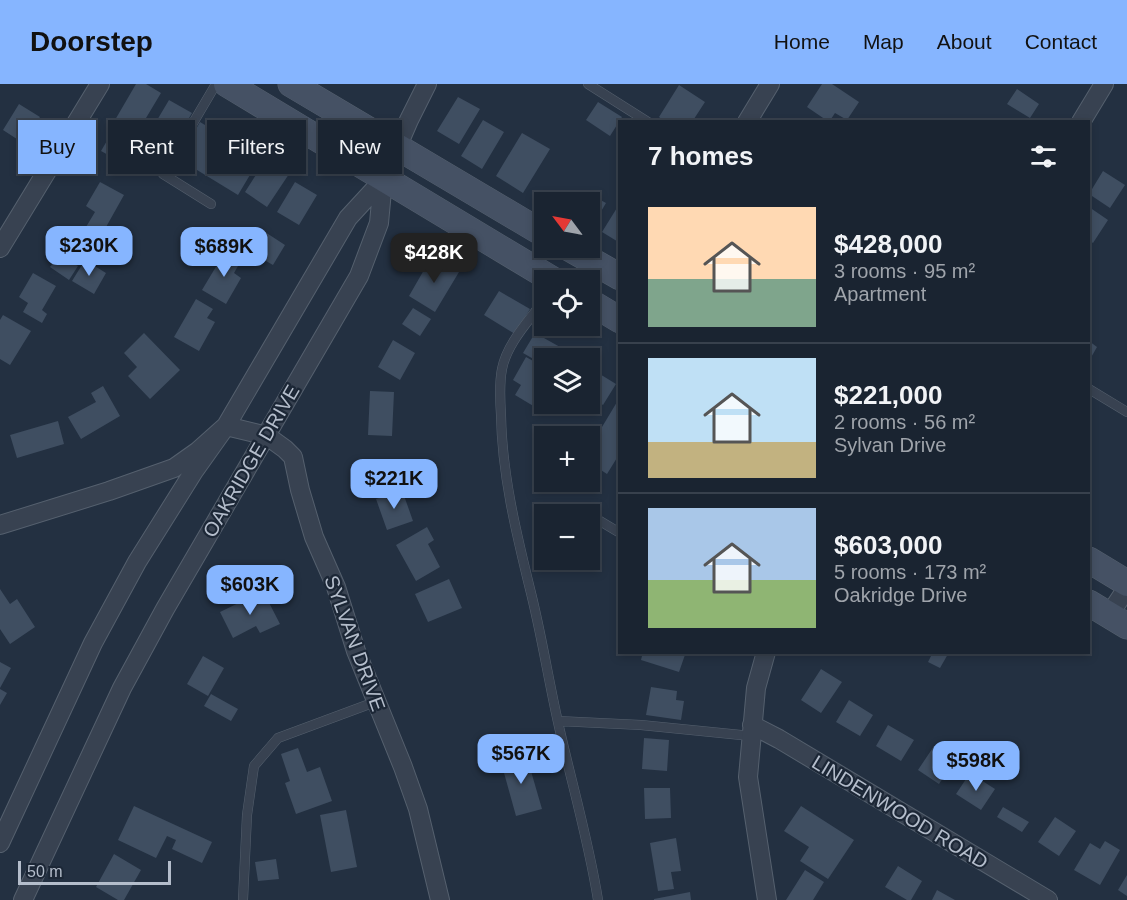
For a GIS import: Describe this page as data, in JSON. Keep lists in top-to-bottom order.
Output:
{
  "streets": {
    "street": ["OAKRIDGE DRIVE", "SYLVAN DRIVE", "LINDENWOOD ROAD"]
  },
  "crossings": [
    ["OAKRIDGE DRIVE", "SYLVAN DRIVE"]
  ],
  "scale_bar": "50 m",
  "north": "top left",
  "page": {
    "header": "Doorstep",
    "nav": [
      "Home",
      "Map",
      "About",
      "Contact"
    ],
    "chip": [
      "Buy",
      "Rent",
      "Filters",
      "New"
    ],
    "heading": "7 homes",
    "map_buttons": ["+", "−"],
    "list": [
      {
        "name": "$428,000",
        "note": "3 rooms · 95 m² · Apartment"
      },
      {
        "name": "$221,000",
        "note": "2 rooms · 56 m² · Sylvan Drive"
      },
      {
        "name": "$603,000",
        "note": "5 rooms · 173 m² · Oakridge Drive"
      }
    ],
    "price": [
      "$230K",
      "$689K",
      "$428K",
      "$221K",
      "$603K",
      "$567K",
      "$598K"
    ],
    "scale": "50 m"
  }
}
